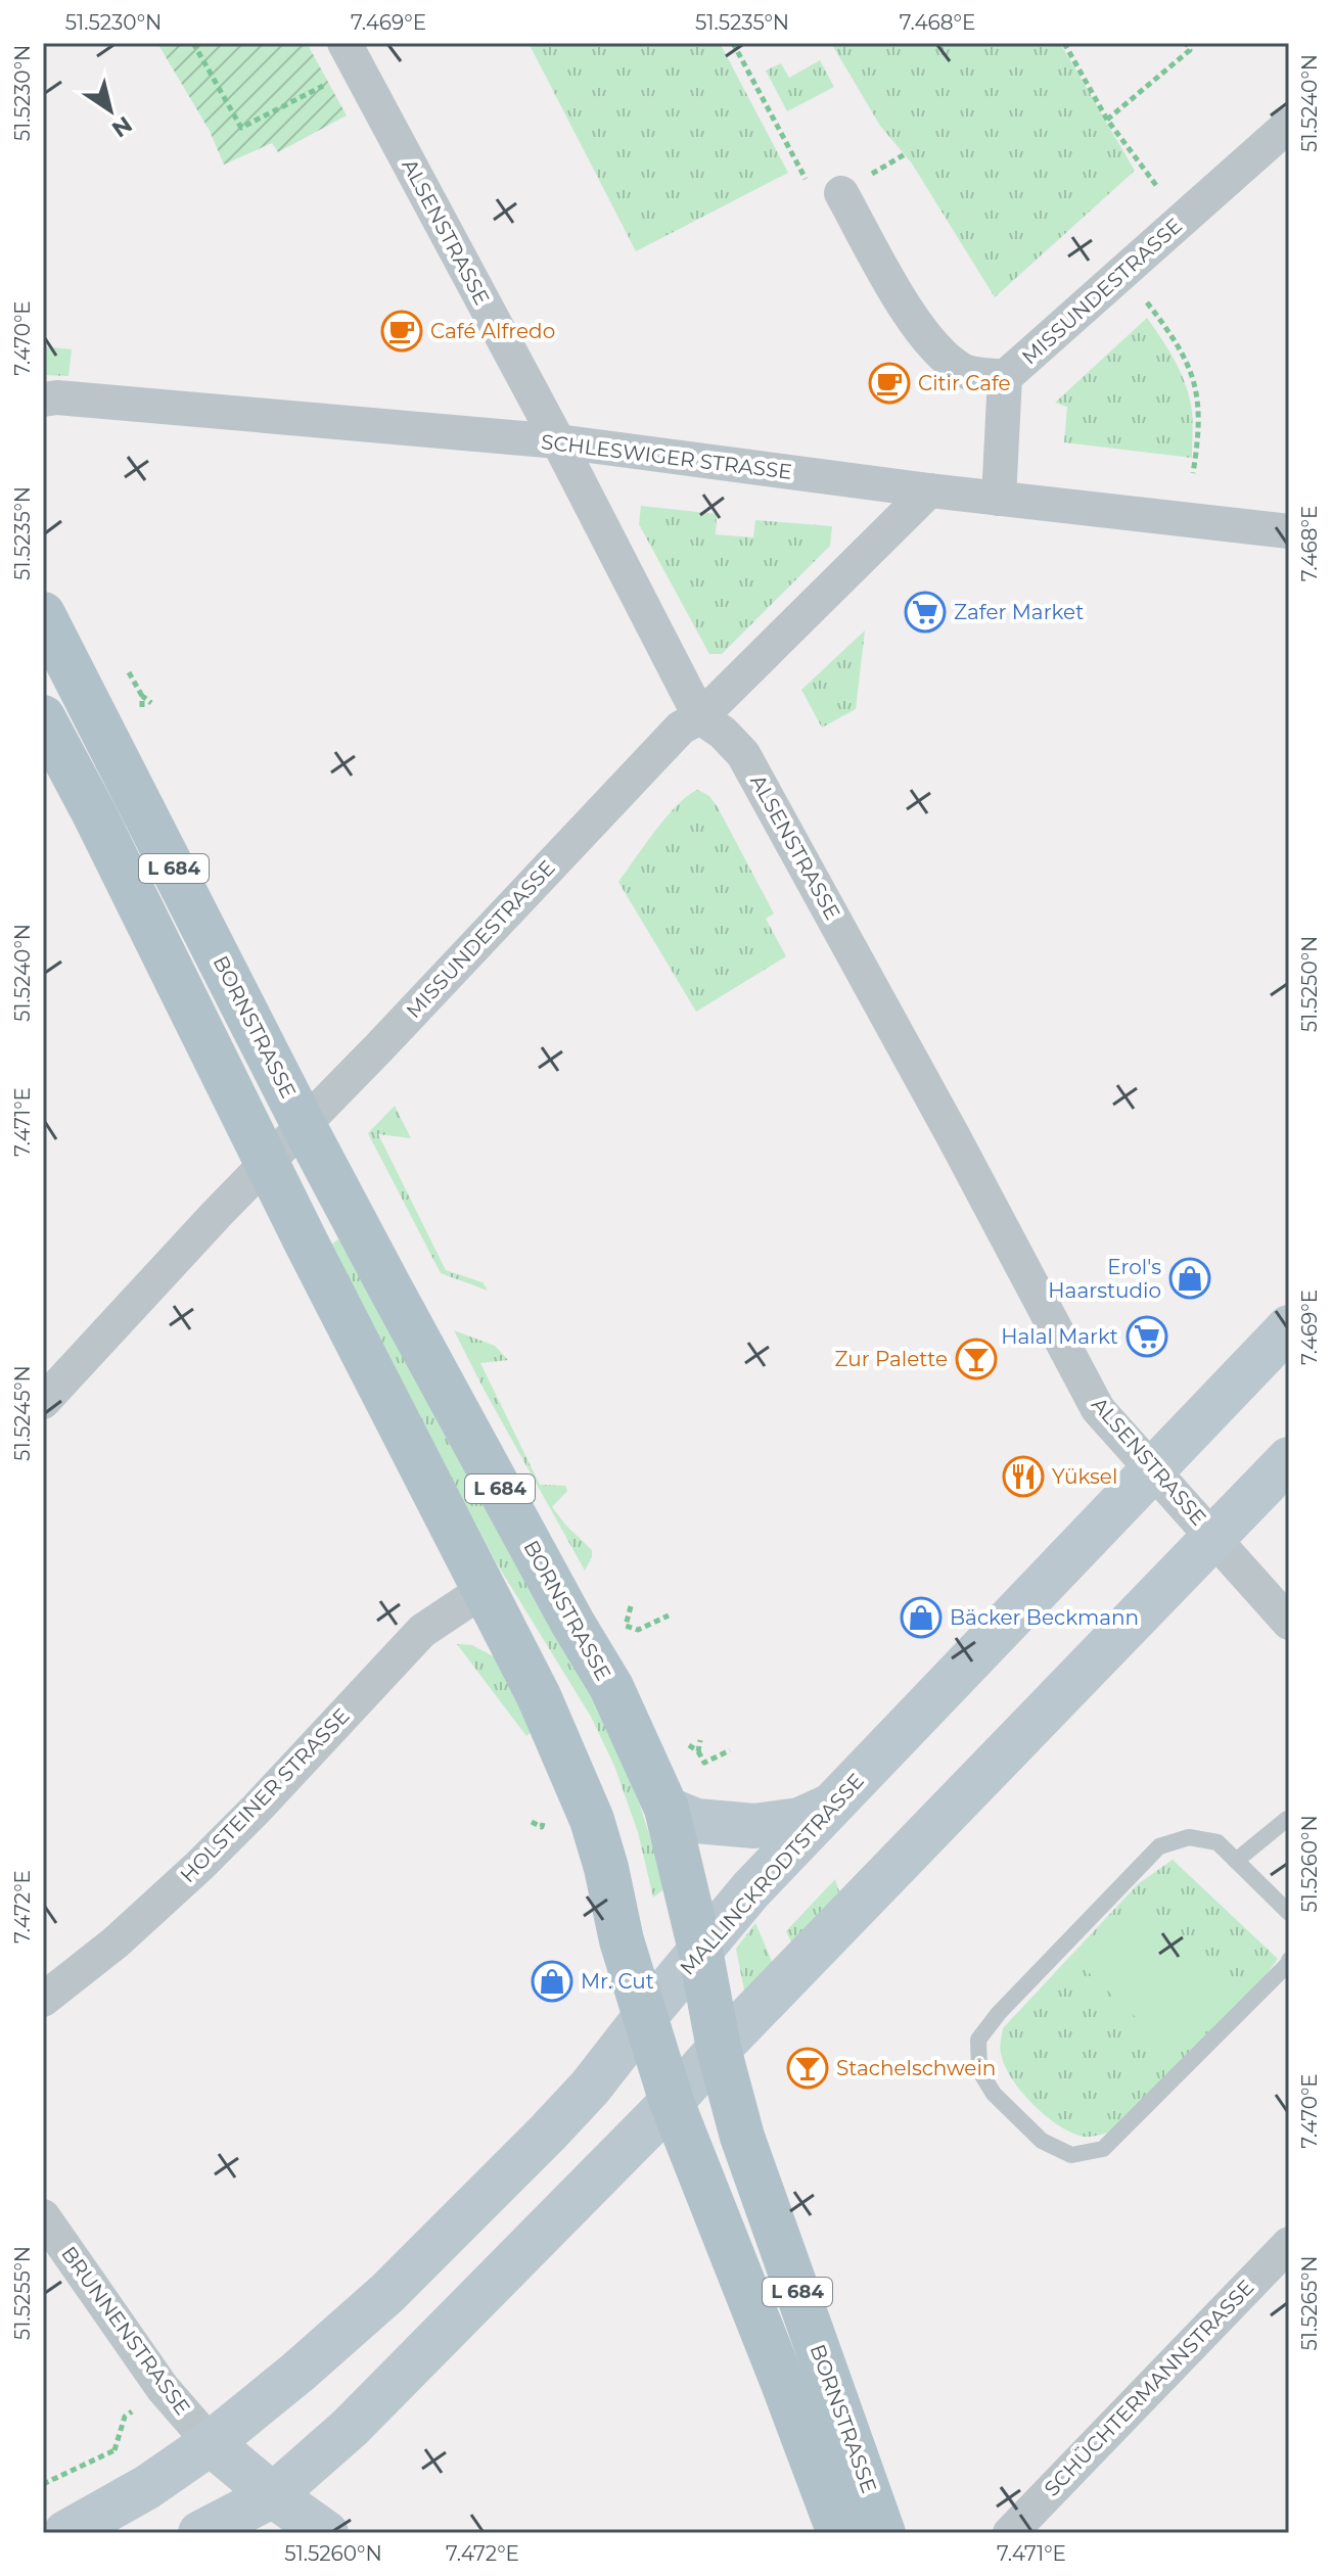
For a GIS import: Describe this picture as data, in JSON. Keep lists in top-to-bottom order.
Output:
{
  "streets": {
    "main road": [
      "L 684",
      "BORNSTRASSE",
      "MALLINCKRODTSTRASSE",
      "BRUNNENSTRASSE"
    ],
    "street": [
      "ALSENSTRASSE",
      "MISSUNDESTRASSE",
      "SCHLESWIGER STRASSE",
      "HOLSTEINER STRASSE",
      "SCHÜCHTERMANNSTRASSE"
    ]
  },
  "crossings": [
    ["ALSENSTRASSE", "MISSUNDESTRASSE"],
    ["ALSENSTRASSE", "SCHLESWIGER STRASSE"],
    ["ALSENSTRASSE", "MALLINCKRODTSTRASSE"],
    ["MISSUNDESTRASSE", "SCHLESWIGER STRASSE"],
    ["MISSUNDESTRASSE", "L 684"],
    ["MISSUNDESTRASSE", "BORNSTRASSE"],
    ["L 684", "HOLSTEINER STRASSE"],
    ["L 684", "MALLINCKRODTSTRASSE"],
    ["BORNSTRASSE", "MALLINCKRODTSTRASSE"],
    ["MALLINCKRODTSTRASSE", "BRUNNENSTRASSE"]
  ],
  "places": {
    "cafe": ["Café Alfredo", "Citir Cafe"],
    "supermarket": ["Zafer Market", "Halal Markt"],
    "shop": ["Erol's Haarstudio", "Bäcker Beckmann", "Mr. Cut"],
    "bar": ["Zur Palette", "Stachelschwein"],
    "restaurant": ["Yüksel"]
  },
  "north": "bottom right",
  "coordinates": [
    "51.5230°N",
    "7.469°E",
    "51.5235°N",
    "7.468°E",
    "51.5240°N",
    "7.470°E",
    "51.5250°N",
    "7.471°E",
    "51.5245°N",
    "51.5260°N",
    "7.472°E",
    "51.5255°N",
    "51.5265°N"
  ]
}
